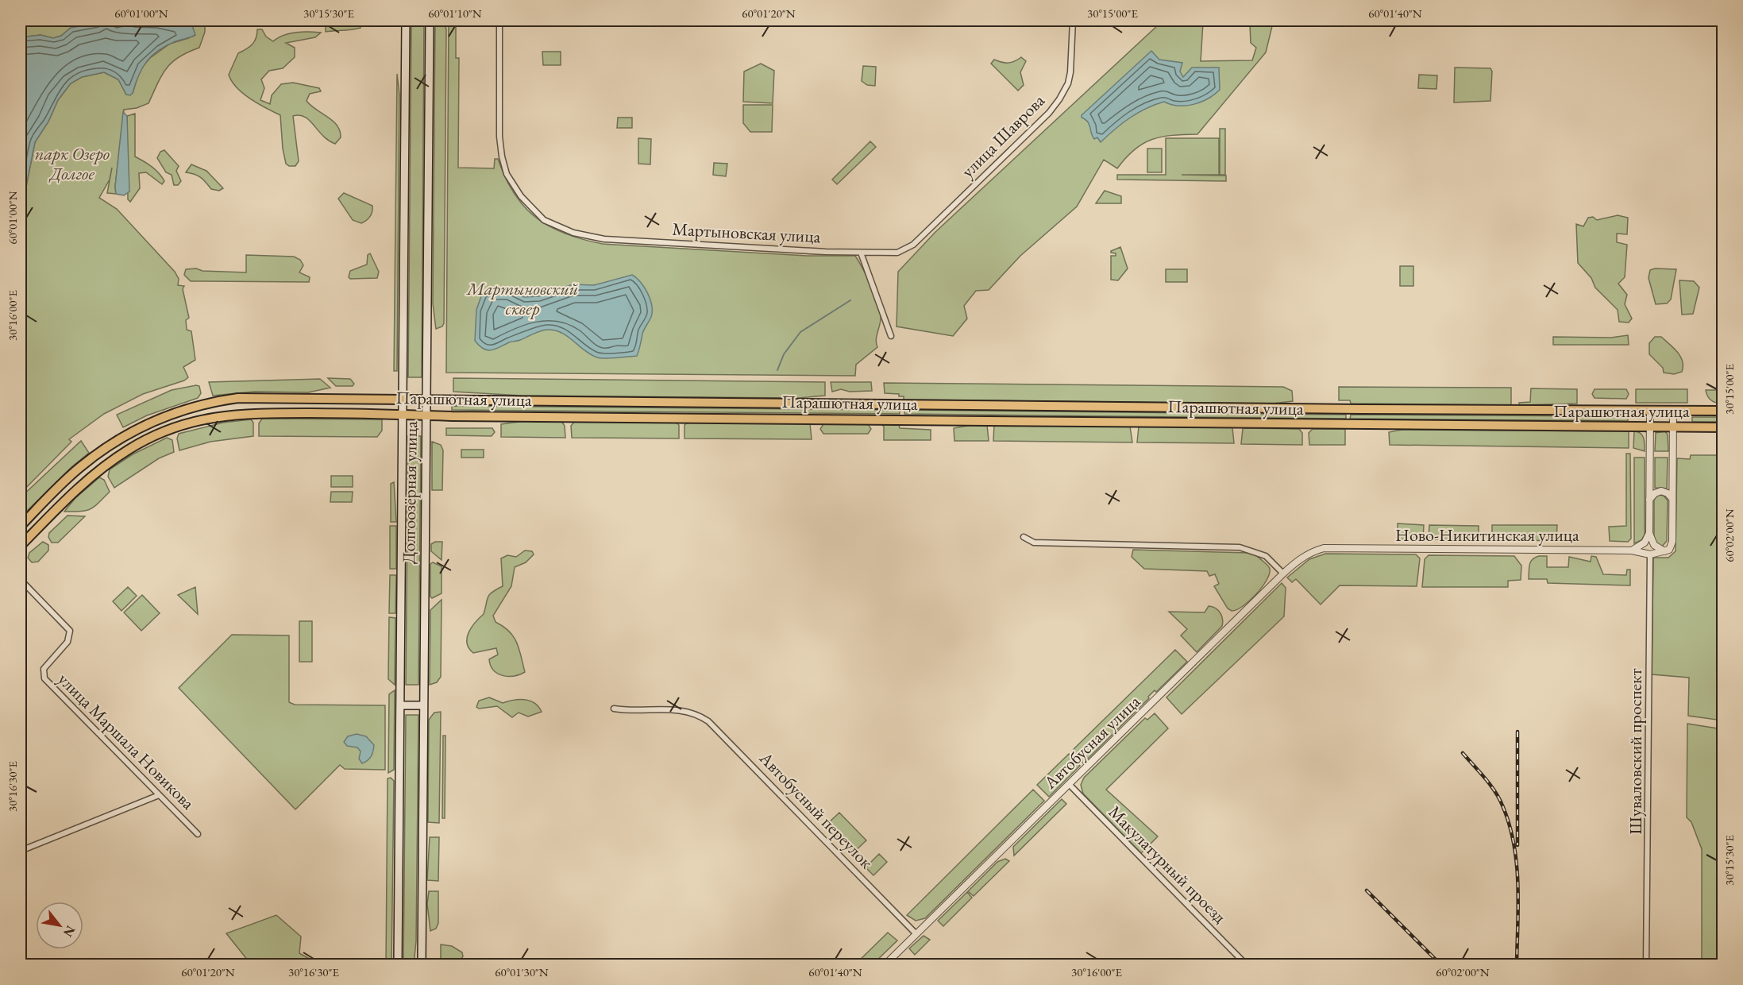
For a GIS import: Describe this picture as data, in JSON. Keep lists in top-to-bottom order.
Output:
{
  "streets": {
    "main road": ["Парашютная улица", "Долгоозёрная улица"],
    "street": [
      "улица Шаврова",
      "Мартыновская улица",
      "Ново-Никитинская улица",
      "улица Маршала Новикова",
      "Автобусная улица",
      "Шуваловский проспект",
      "Автобусный переулок",
      "Макулатурный проезд"
    ]
  },
  "crossings": [
    ["улица Шаврова", "Мартыновская улица"],
    ["Парашютная улица", "Долгоозёрная улица"],
    ["Ново-Никитинская улица", "Автобусная улица"],
    ["Ново-Никитинская улица", "Шуваловский проспект"],
    ["Автобусная улица", "Автобусный переулок"],
    ["Автобусная улица", "Макулатурный проезд"]
  ],
  "parks": ["парк Озеро Долгое", "Мартыновский сквер"],
  "north": "bottom right",
  "coordinates": [
    "60°01'00\"N",
    "30°15'30\"E",
    "60°01'10\"N",
    "60°01'20\"N",
    "30°15'00\"E",
    "60°01'40\"N",
    "30°16'00\"E",
    "60°02'00\"N",
    "30°16'30\"E",
    "60°01'30\"N"
  ]
}
